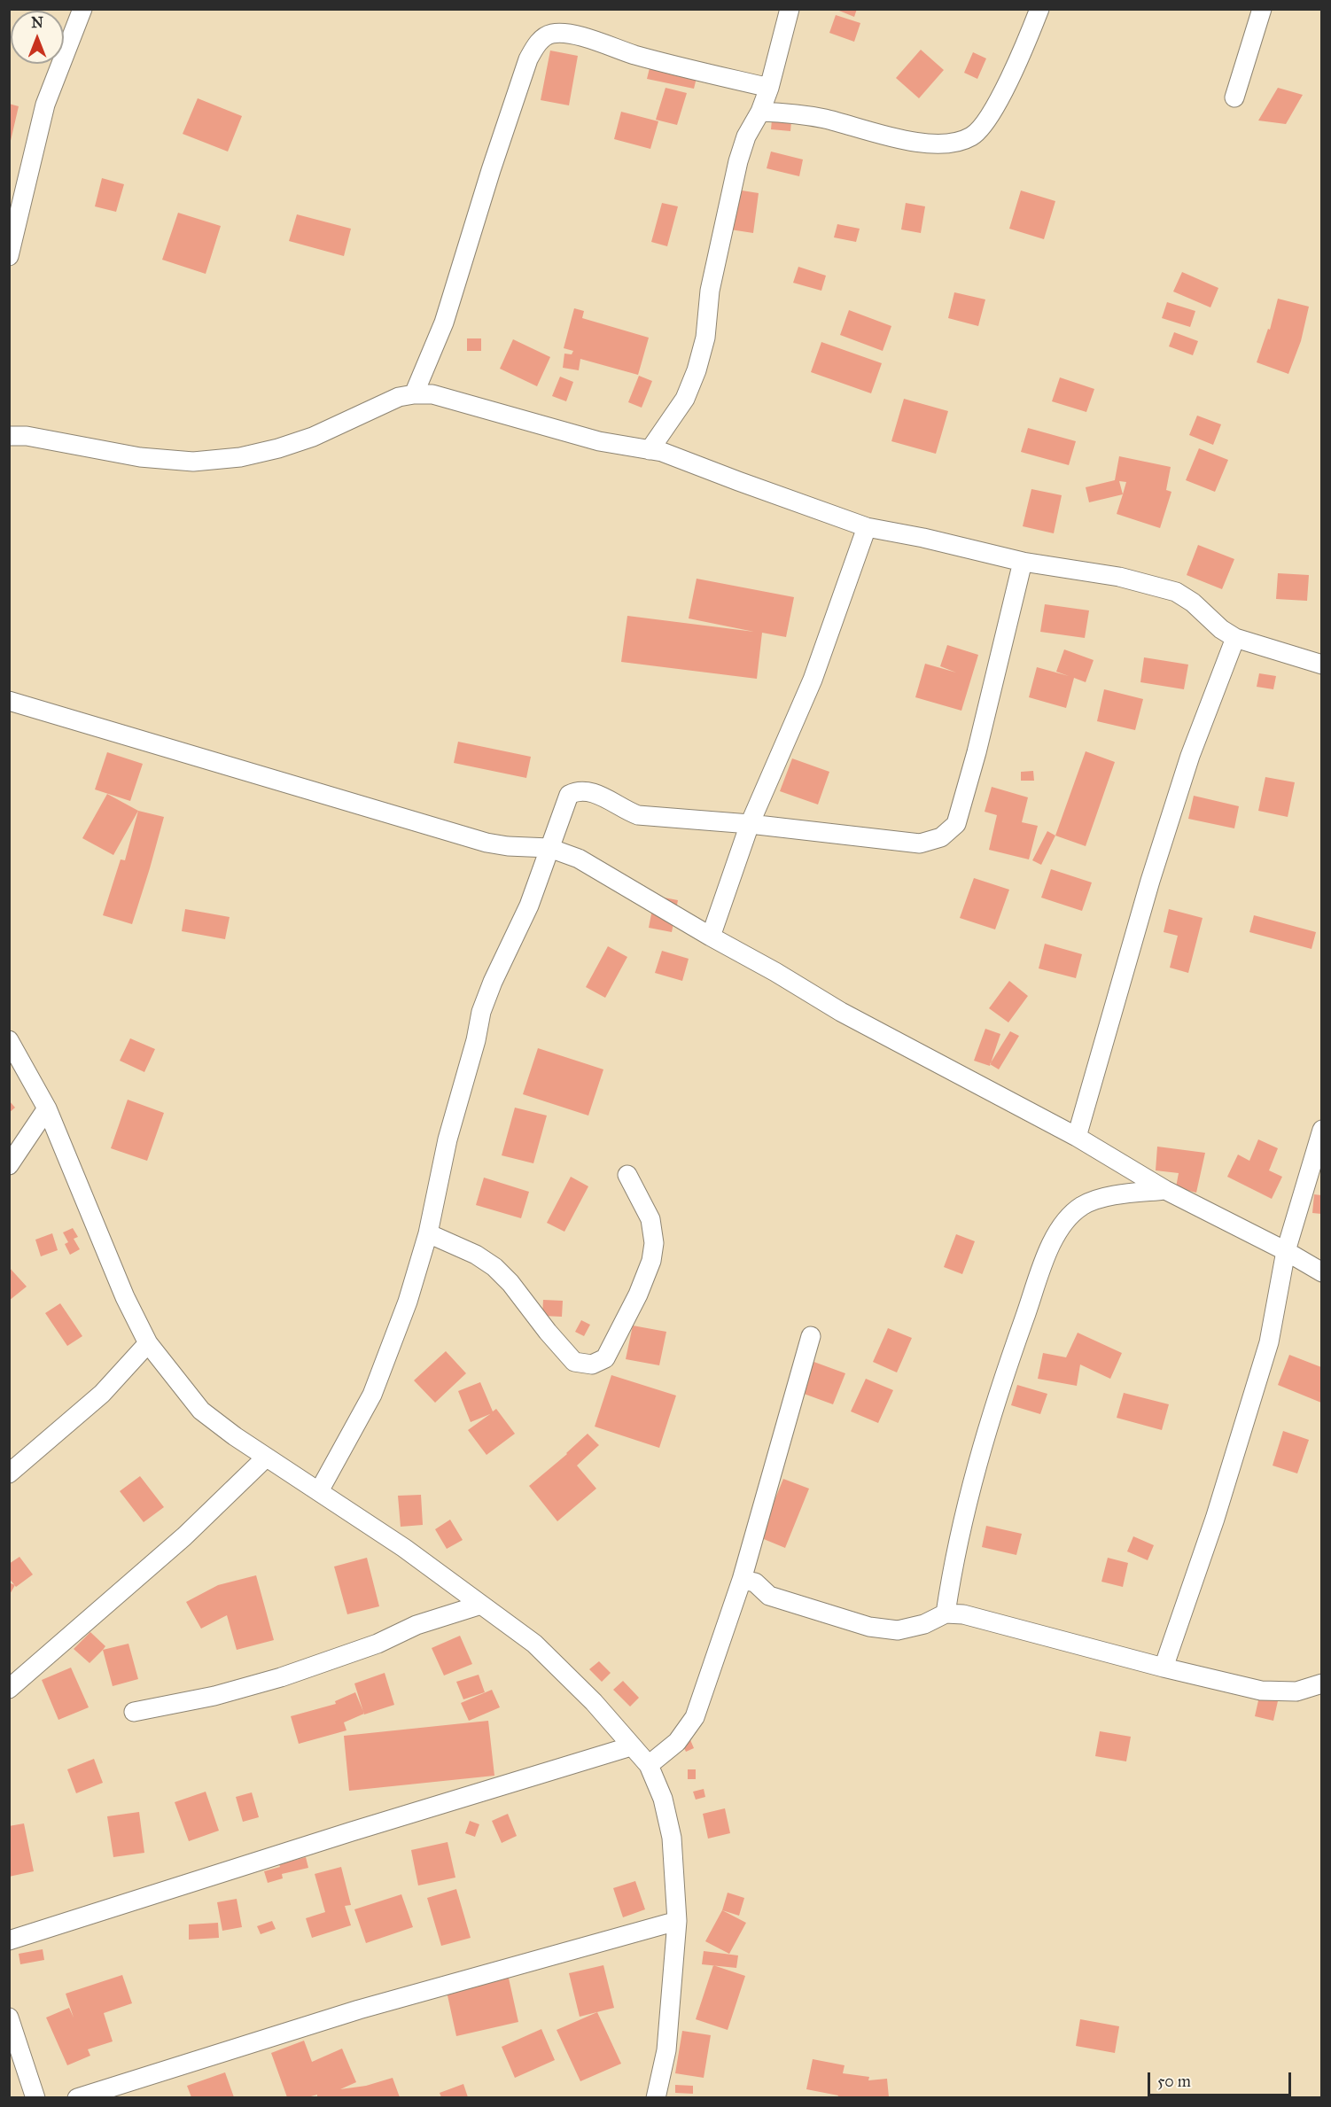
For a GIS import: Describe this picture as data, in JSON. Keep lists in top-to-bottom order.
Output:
{
  "scale_bar": "50 m",
  "north": "top"
}
